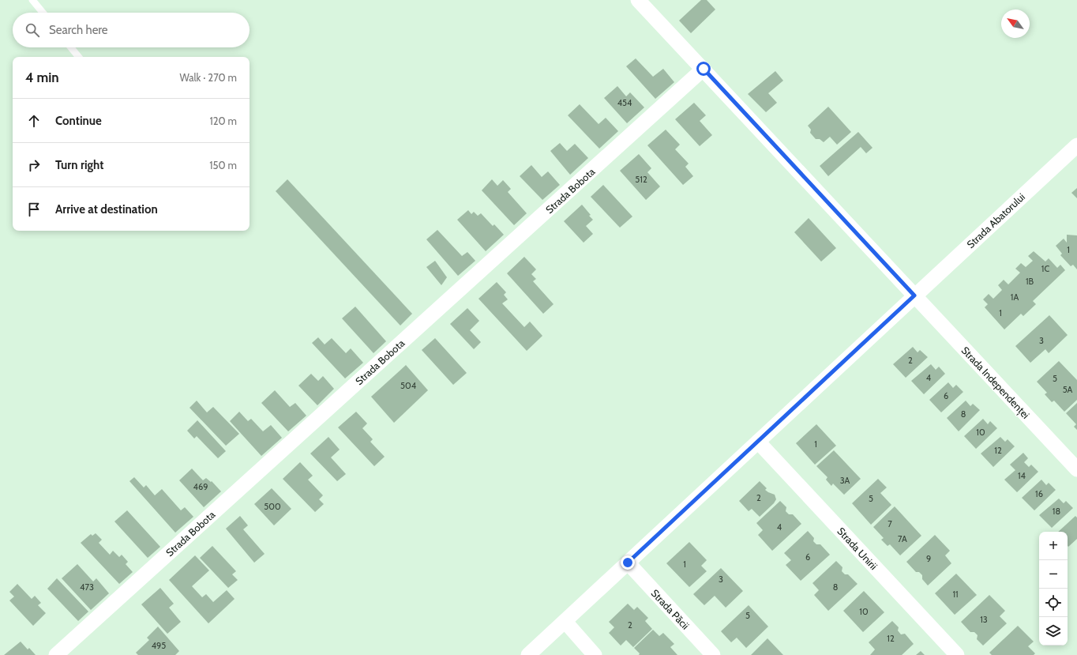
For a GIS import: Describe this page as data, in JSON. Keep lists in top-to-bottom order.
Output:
{
  "streets": {
    "street": [
      "Strada Bobota",
      "Strada Abatorului",
      "Strada Independenței",
      "Strada Unirii",
      "Strada Păcii"
    ]
  },
  "crossings": [
    ["Strada Bobota", "Strada Independenței"],
    ["Strada Abatorului", "Strada Independenței"],
    ["Strada Abatorului", "Strada Unirii"],
    ["Strada Abatorului", "Strada Păcii"]
  ],
  "house_numbers": [
    "454",
    "512",
    "1",
    "1C",
    "1B",
    "1A",
    "1",
    "3",
    "2",
    "4",
    "5",
    "504",
    "5A",
    "6",
    "8",
    "10",
    "1",
    "12",
    "14",
    "3A",
    "469",
    "16",
    "2",
    "5",
    "500",
    "18",
    "7",
    "4",
    "7A",
    "6",
    "9",
    "1",
    "3",
    "473",
    "8",
    "11",
    "10",
    "5",
    "13",
    "2",
    "12",
    "495"
  ],
  "north": "top left",
  "page": {
    "search": "Search here",
    "heading": ["4 min", "Walk · 270 m"],
    "list": [
      ["Continue", "120 m"],
      ["Turn right", "150 m"],
      "Arrive at destination"
    ],
    "map_buttons": ["+", "−"]
  }
}
